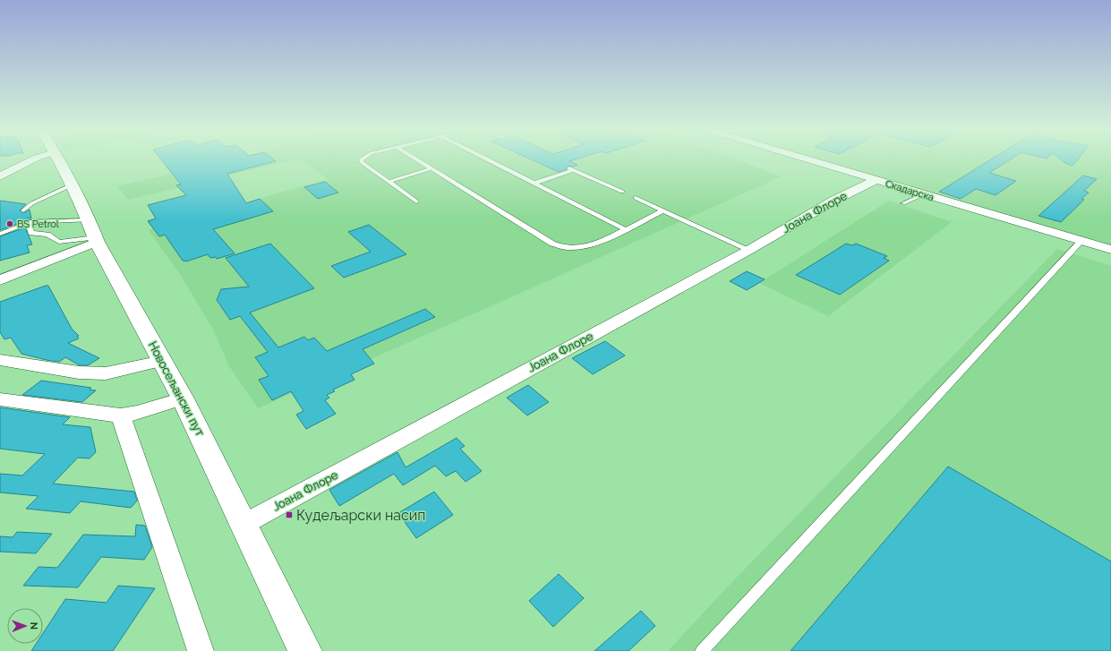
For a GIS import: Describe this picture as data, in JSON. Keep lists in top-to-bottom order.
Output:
{
  "streets": {
    "main road": ["Новосељански пут"],
    "street": ["Скадарска", "Јоана Флоре"]
  },
  "crossings": [
    ["Скадарска", "Јоана Флоре"],
    ["Јоана Флоре", "Новосељански пут"]
  ],
  "places": {
    "other": ["BS Petrol"],
    "transit": ["Кудељарски насип"]
  },
  "north": "right"
}
